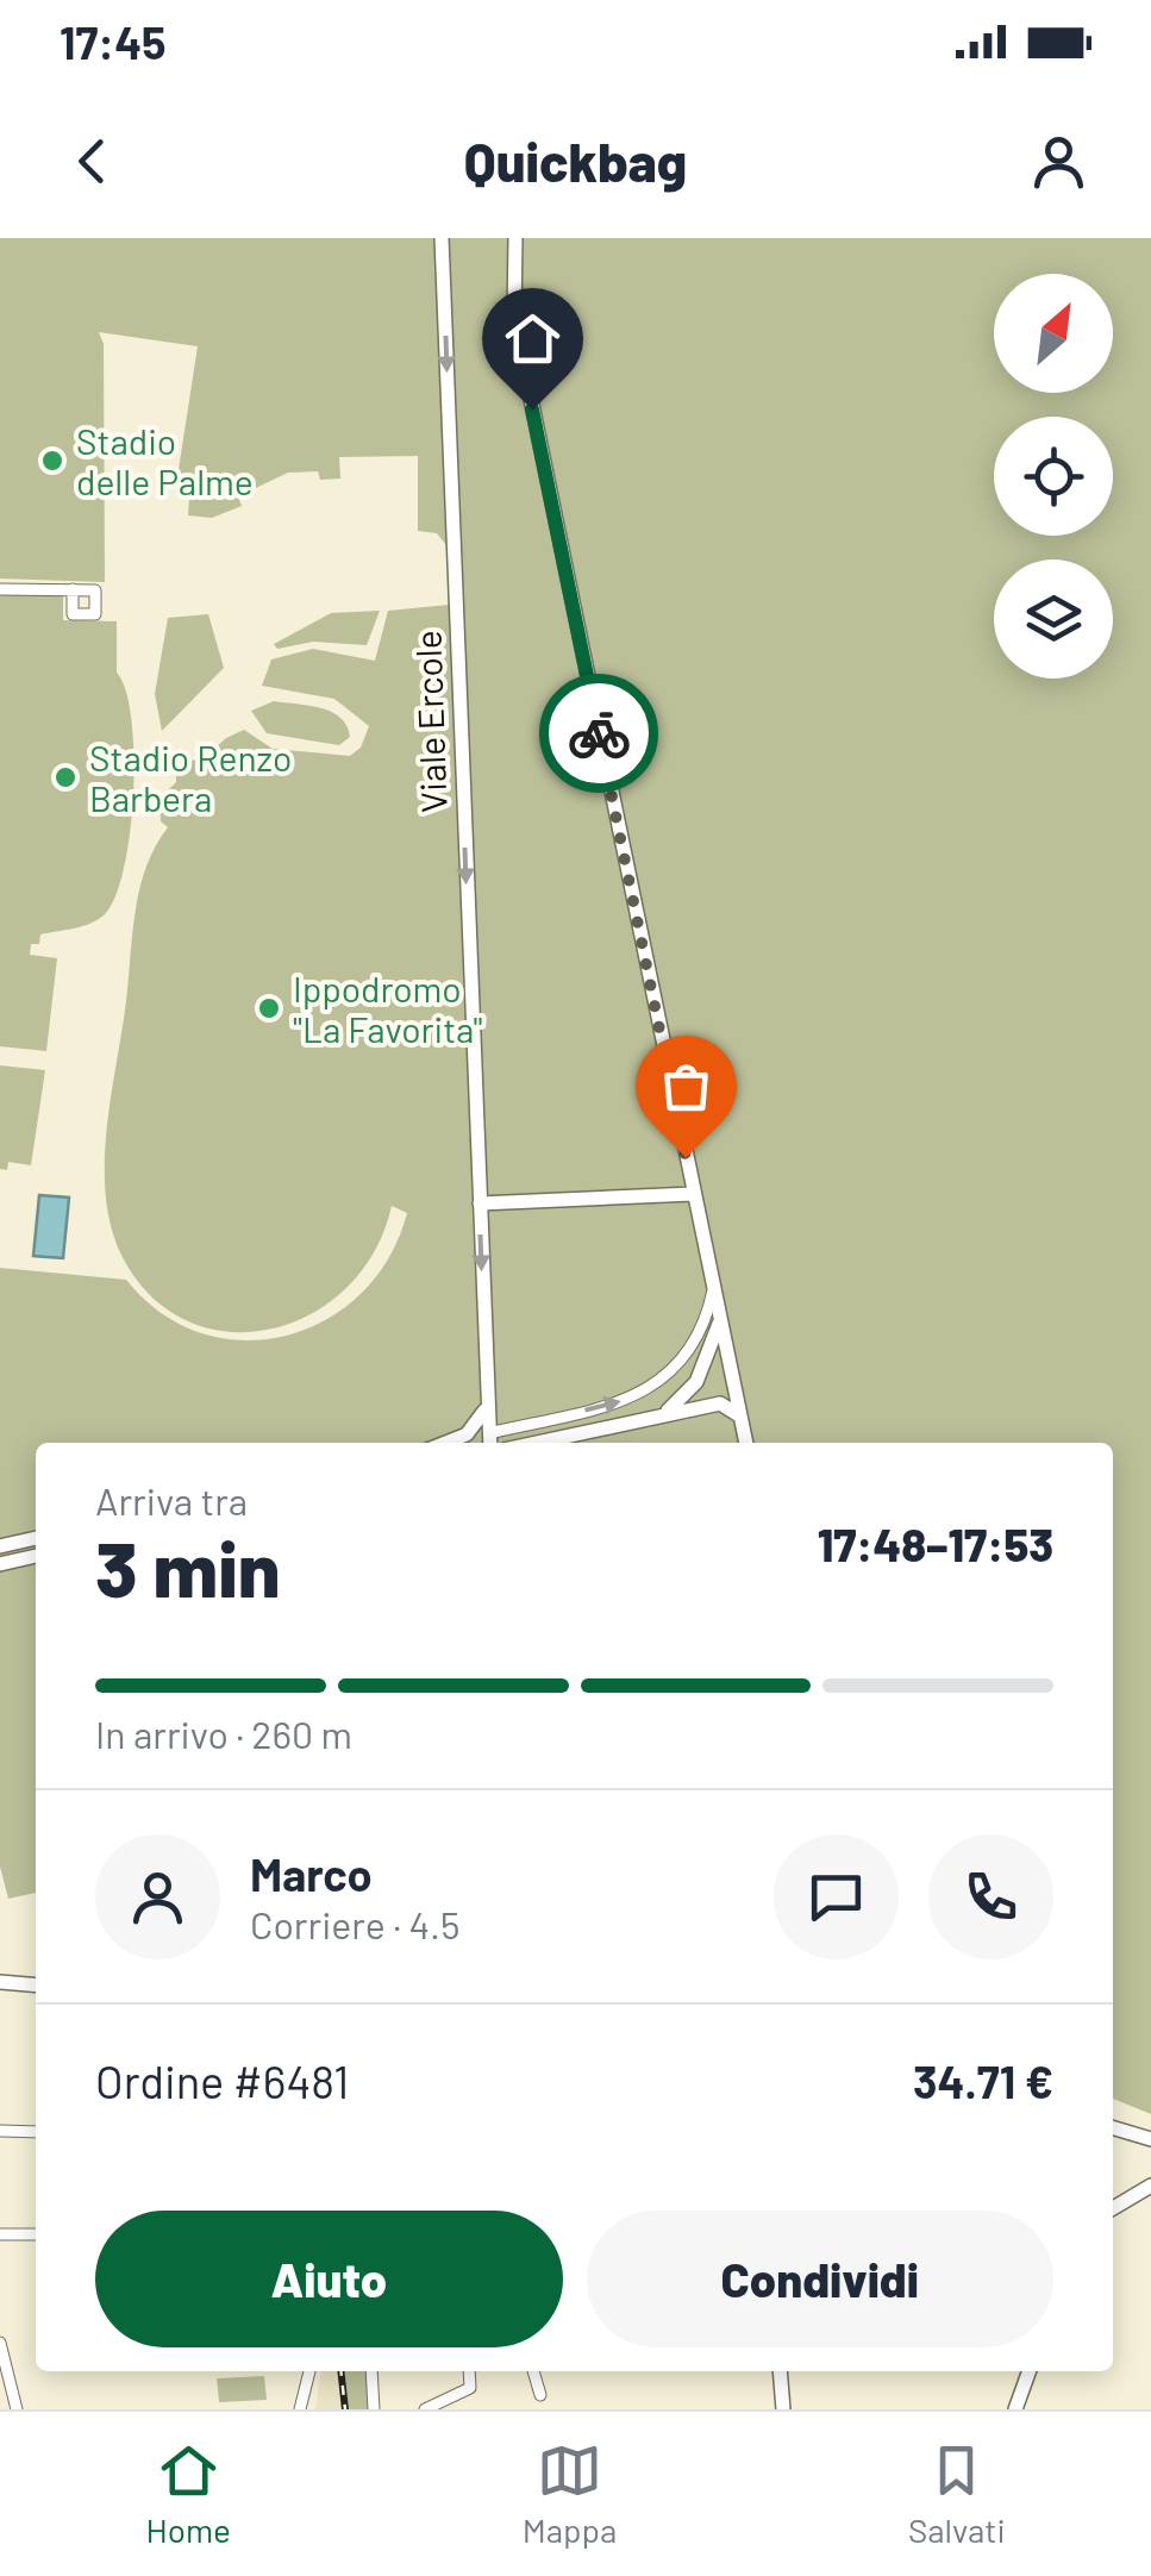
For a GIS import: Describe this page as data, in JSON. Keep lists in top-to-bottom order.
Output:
{
  "streets": {
    "street": ["Viale Ercole"]
  },
  "places": ["Stadio delle Palme", "Stadio Renzo Barbera", "Ippodromo \"La Favorita\""],
  "north": "top right",
  "page": {
    "status": "17:45",
    "header": "Quickbag",
    "heading": ["3 min", "Arriva tra", "17:48–17:53"],
    "panel": [
      "Marco",
      "Corriere · 4.5",
      "Ordine #6481",
      "34.71 €"
    ],
    "bar": "In arrivo · 260 m",
    "buttons": ["Aiuto", "Condividi"],
    "tabs": ["Home", "Mappa", "Salvati"]
  }
}
